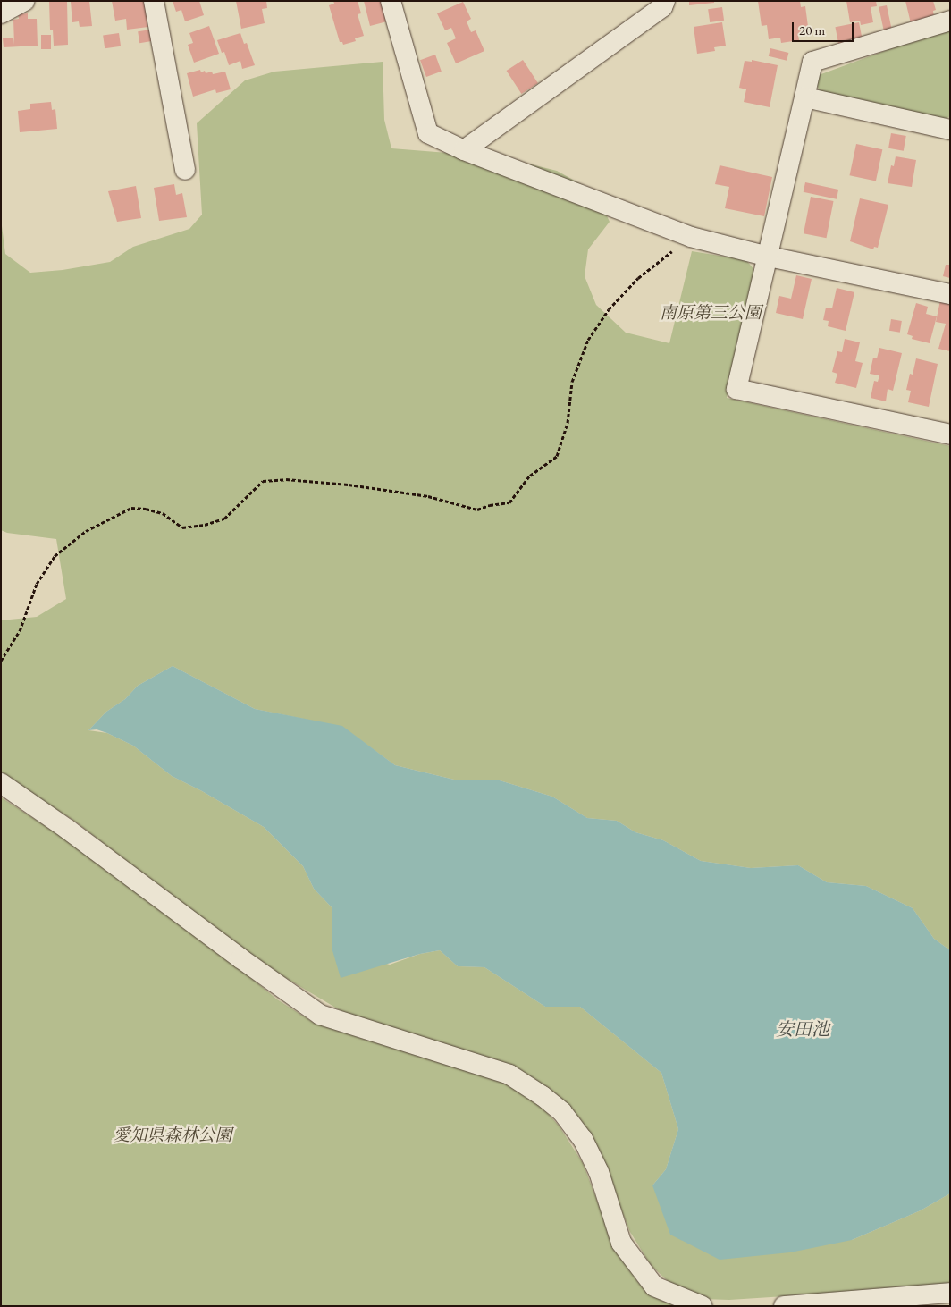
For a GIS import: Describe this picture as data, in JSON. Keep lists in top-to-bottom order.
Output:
{
  "water": ["安田池"],
  "parks": ["南原第三公園", "愛知県森林公園"],
  "scale_bar": "20 m"
}
